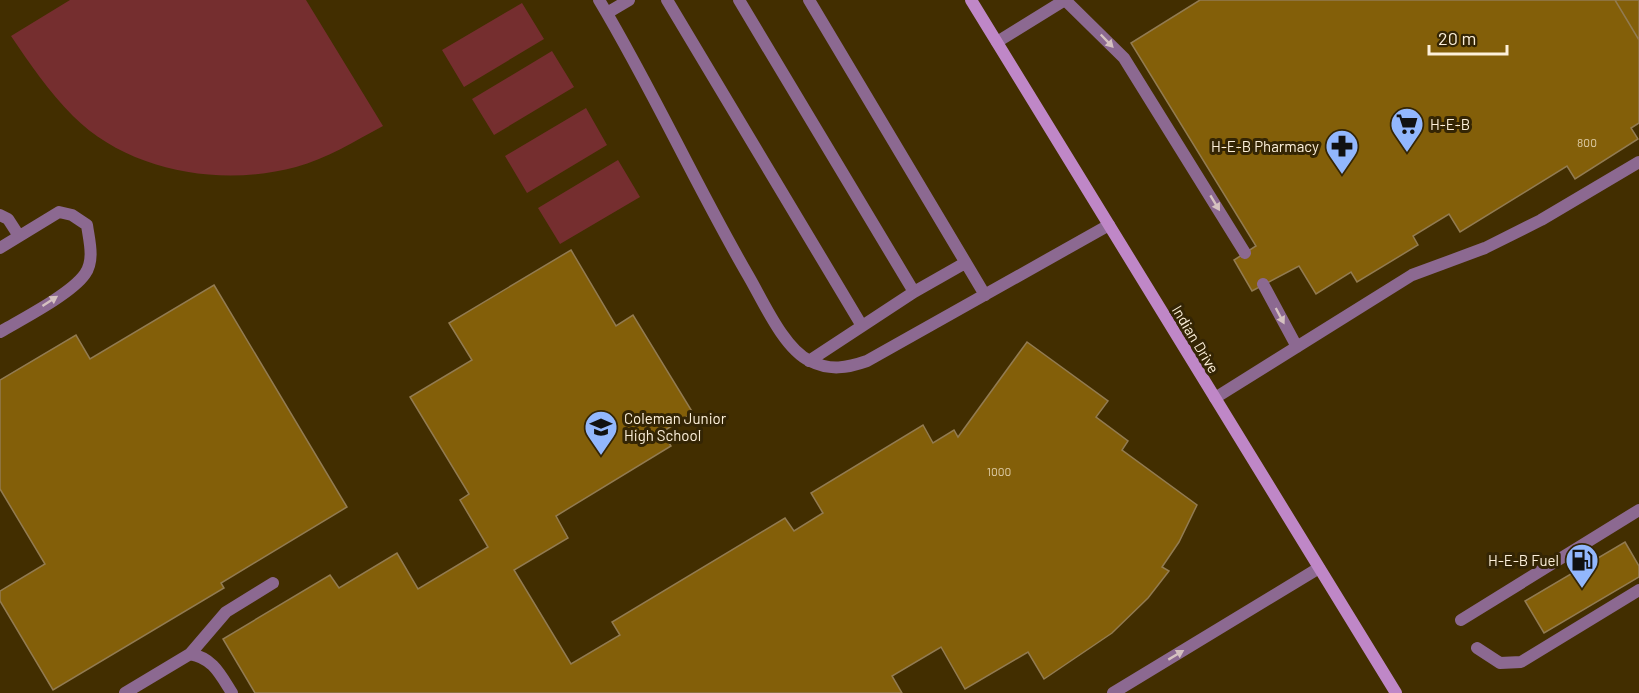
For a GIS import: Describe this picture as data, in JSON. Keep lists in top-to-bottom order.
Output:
{
  "streets": {
    "street": ["Indian Drive"]
  },
  "places": {
    "supermarket": ["H-E-B"],
    "pharmacy": ["H-E-B Pharmacy"],
    "school or university": ["Coleman Junior High School"],
    "fuel station": ["H-E-B Fuel"]
  },
  "house_numbers": ["800", "1000"],
  "scale_bar": "20 m"
}
